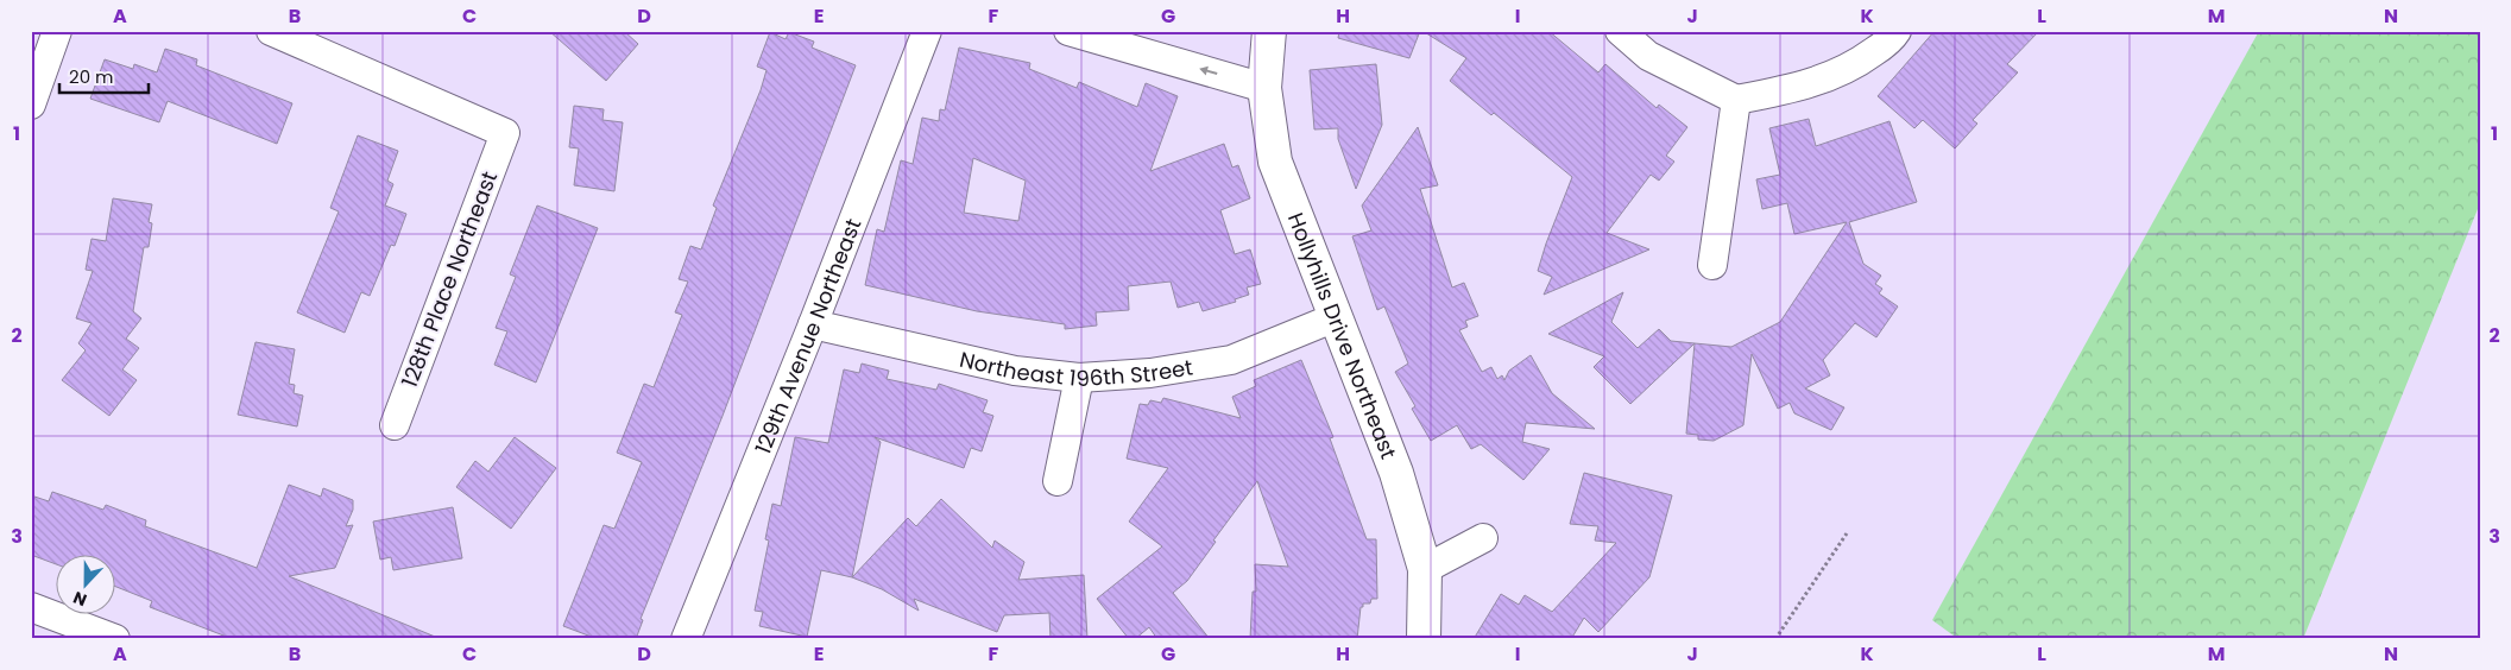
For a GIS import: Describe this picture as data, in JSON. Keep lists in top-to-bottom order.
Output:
{
  "streets": {
    "street": [
      "128th Place Northeast",
      "129th Avenue Northeast",
      "Hollyhills Drive Northeast",
      "Northeast 196th Street"
    ]
  },
  "crossings": [
    ["129th Avenue Northeast", "Northeast 196th Street"],
    ["Hollyhills Drive Northeast", "Northeast 196th Street"]
  ],
  "scale_bar": "20 m",
  "north": "bottom",
  "grid": {
    "columns": [
      "A",
      "B",
      "C",
      "D",
      "E",
      "F",
      "G",
      "H",
      "I",
      "J",
      "K",
      "L",
      "M",
      "N"
    ],
    "rows": ["1", "2", "3"]
  }
}
